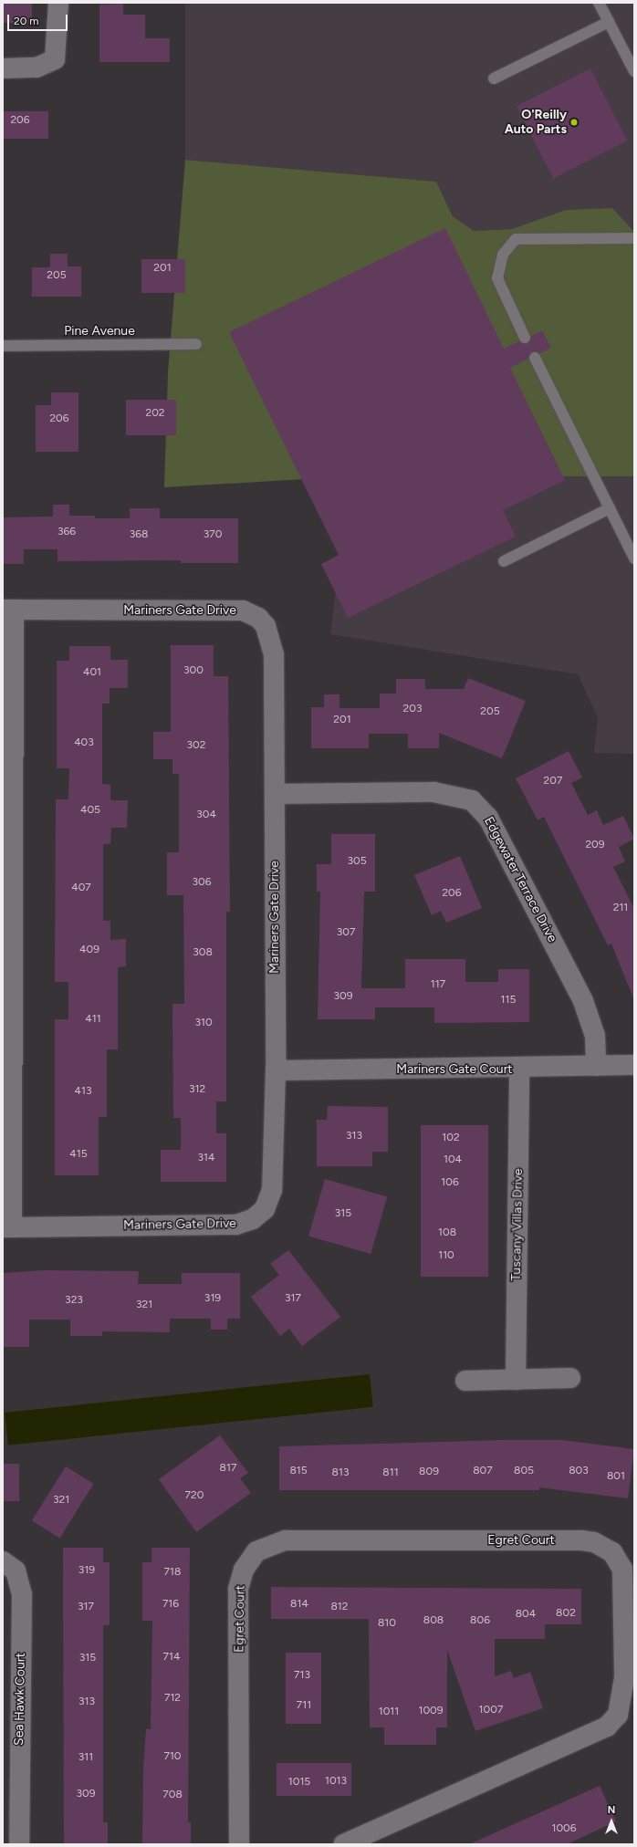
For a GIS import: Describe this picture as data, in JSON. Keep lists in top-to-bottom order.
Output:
{
  "streets": {
    "street": [
      "Mariners Gate Drive",
      "Edgewater Terrace Drive",
      "Mariners Gate Court",
      "Tuscany Villas Drive",
      "Egret Court",
      "Sea Hawk Court"
    ],
    "lane": ["Pine Avenue"]
  },
  "crossings": [
    ["Mariners Gate Drive", "Edgewater Terrace Drive"],
    ["Mariners Gate Drive", "Mariners Gate Court"],
    ["Edgewater Terrace Drive", "Mariners Gate Court"],
    ["Mariners Gate Court", "Tuscany Villas Drive"]
  ],
  "places": ["O'Reilly Auto Parts"],
  "house_numbers": [
    "206",
    "201",
    "205",
    "202",
    "206",
    "366",
    "368",
    "370",
    "300",
    "401",
    "203",
    "205",
    "201",
    "403",
    "302",
    "207",
    "405",
    "304",
    "209",
    "305",
    "306",
    "407",
    "206",
    "211",
    "307",
    "409",
    "308",
    "117",
    "309",
    "115",
    "411",
    "310",
    "312",
    "413",
    "313",
    "102",
    "415",
    "314",
    "104",
    "106",
    "315",
    "108",
    "110",
    "319",
    "317",
    "323",
    "321",
    "817",
    "815",
    "807",
    "805",
    "803",
    "809",
    "813",
    "811",
    "801",
    "720",
    "321",
    "319",
    "718",
    "716",
    "814",
    "317",
    "812",
    "802",
    "804",
    "808",
    "806",
    "810",
    "714",
    "315",
    "713",
    "712",
    "313",
    "711",
    "1007",
    "1009",
    "1011",
    "710",
    "311",
    "1013",
    "1015",
    "309",
    "708",
    "1006"
  ],
  "scale_bar": "20 m",
  "north": "top"
}
